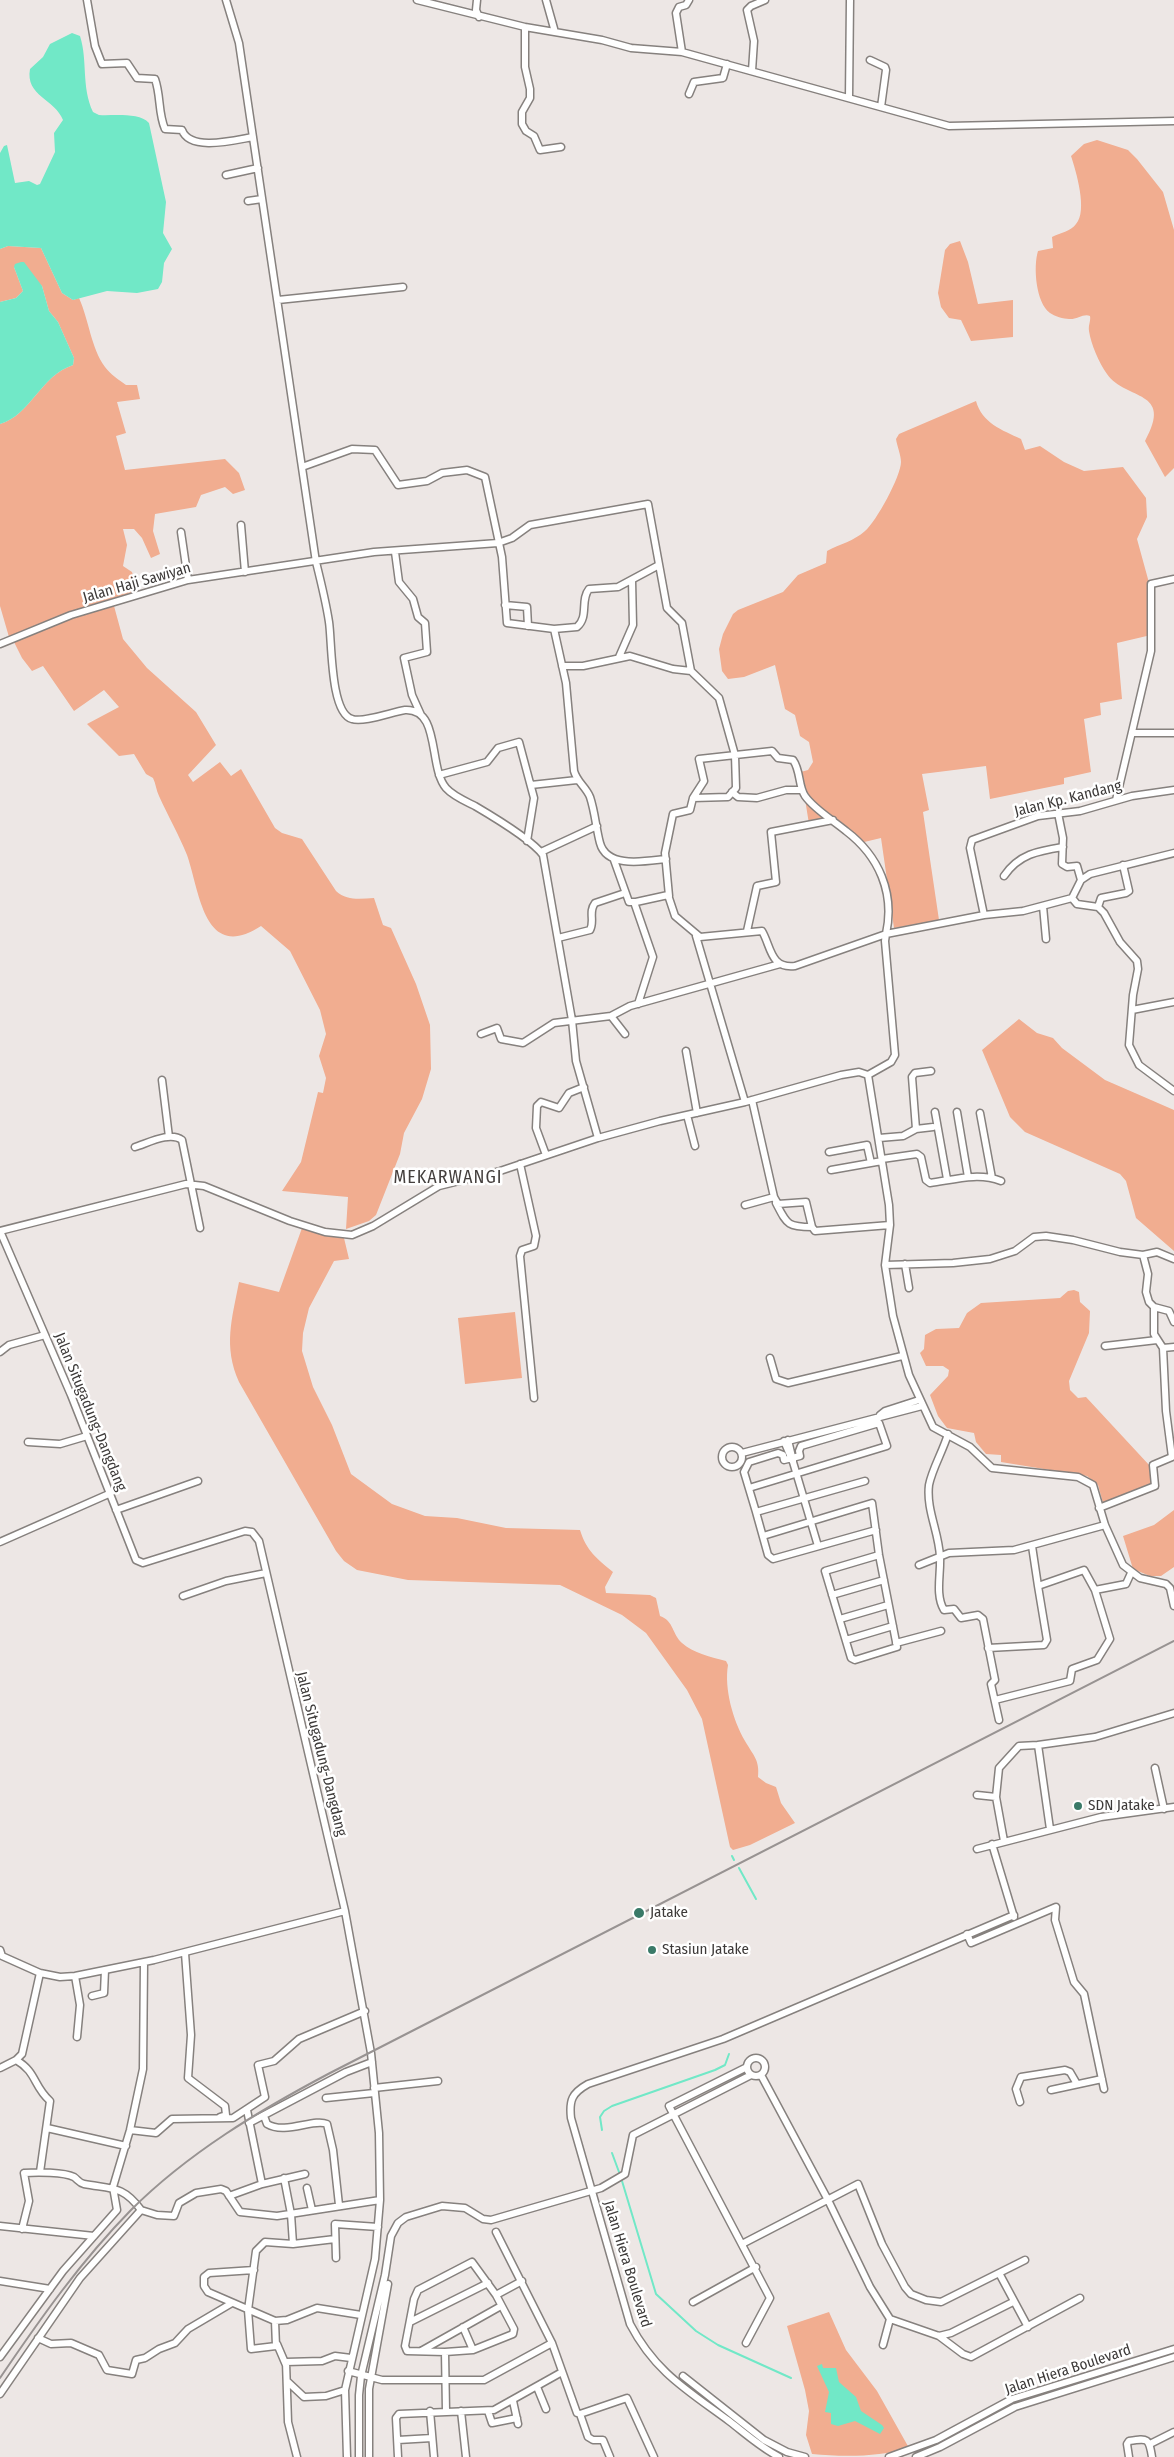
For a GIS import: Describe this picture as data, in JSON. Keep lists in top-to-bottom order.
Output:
{
  "streets": {
    "street": [
      "Jalan Haji Sawiyan",
      "Jalan Kp. Kandang",
      "Jalan Situgadung-Dangdang",
      "Jalan Hiera Boulevard"
    ]
  },
  "districts": ["MEKARWANGI"],
  "places": ["SDN Jatake", "Jatake", "Stasiun Jatake"]
}
